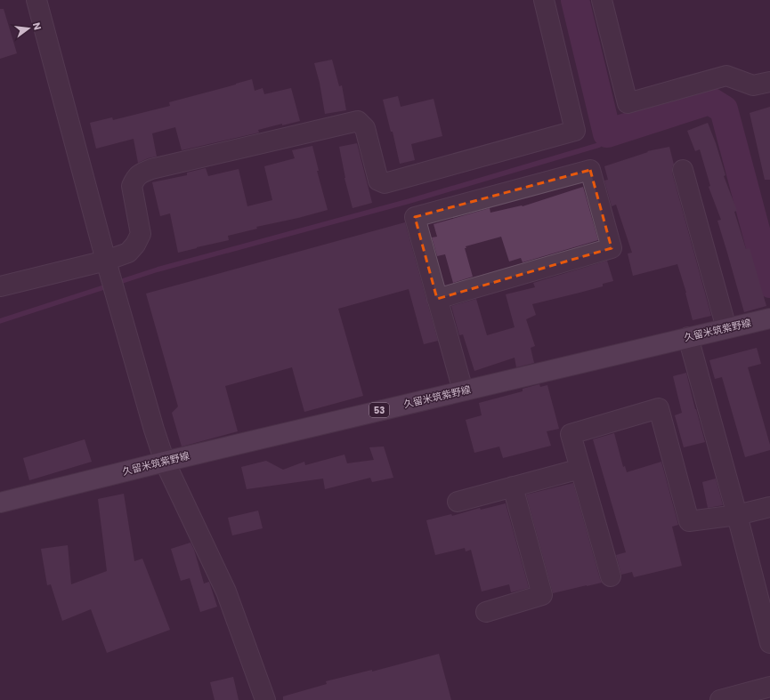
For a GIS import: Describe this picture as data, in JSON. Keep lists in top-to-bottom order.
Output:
{
  "streets": {
    "main road": ["久留米筑紫野線", "53"]
  },
  "north": "right"
}
